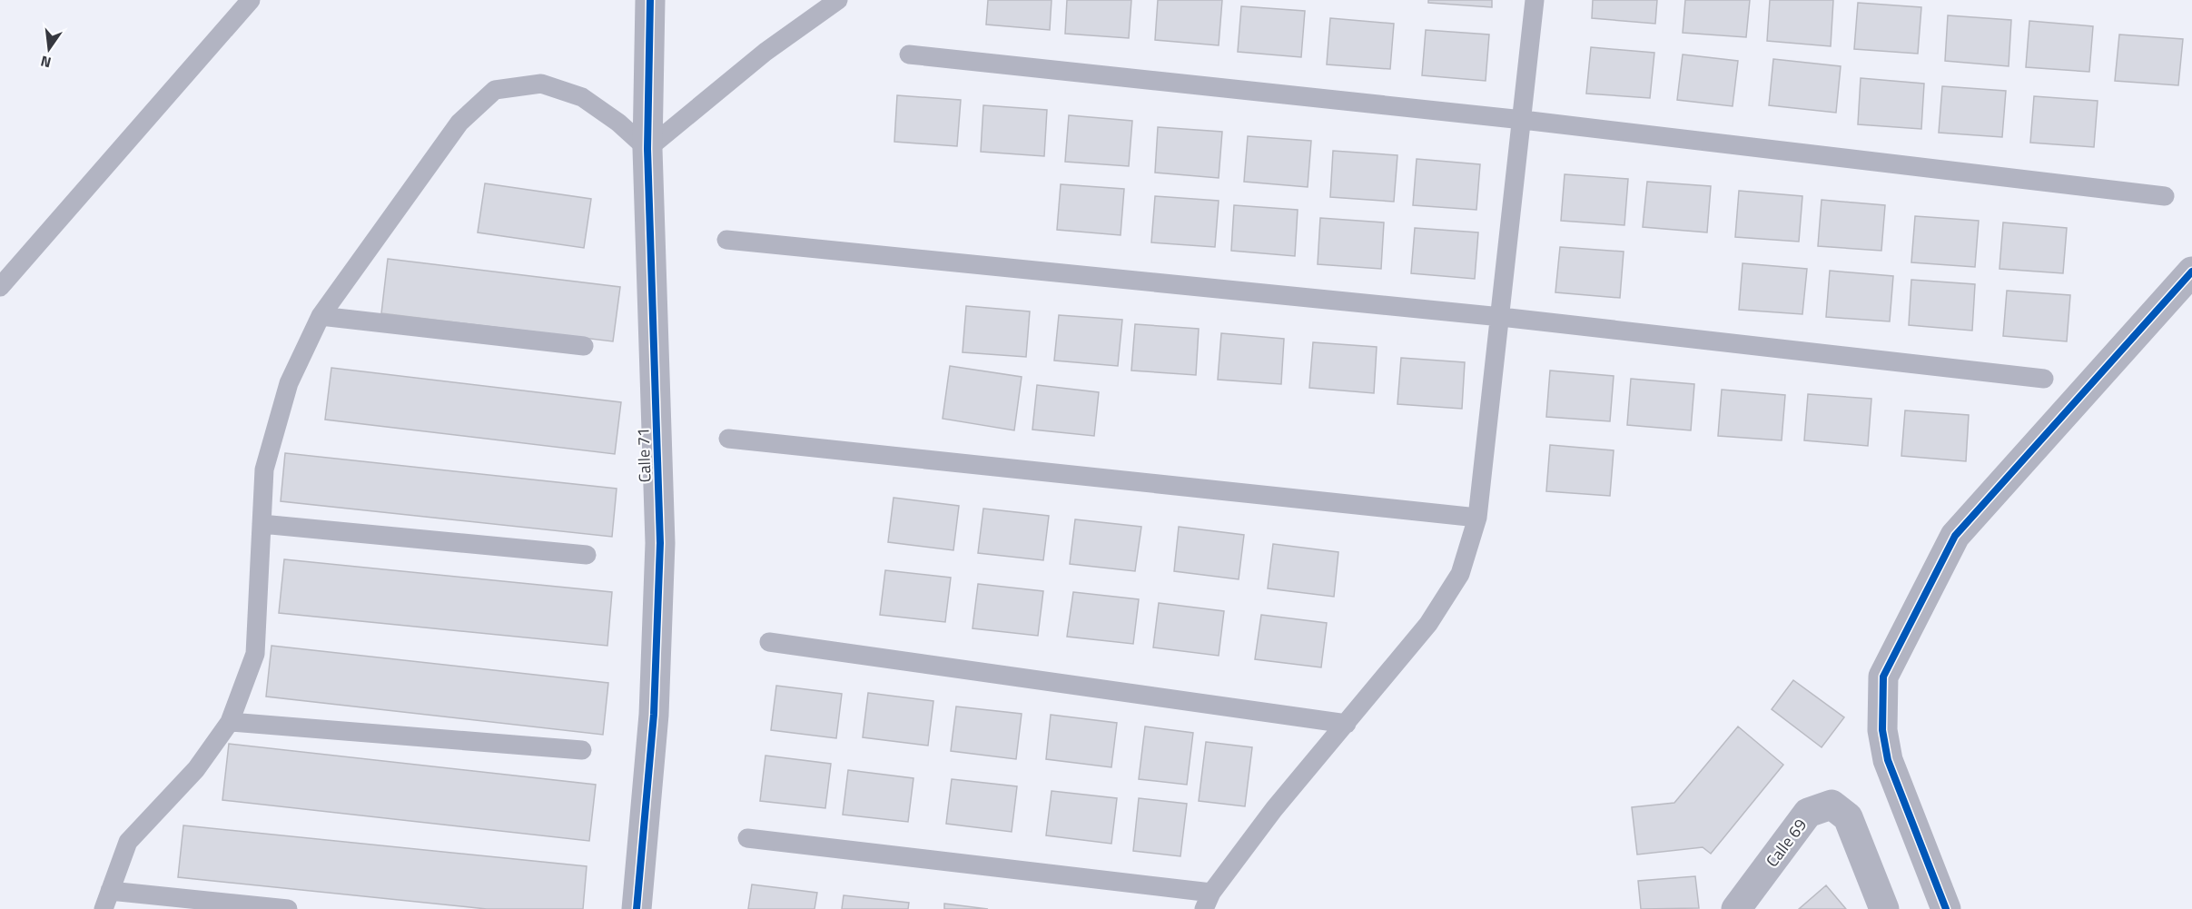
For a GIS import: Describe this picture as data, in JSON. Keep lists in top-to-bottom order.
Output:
{
  "streets": {
    "street": ["Calle 71", "Calle 69"]
  },
  "north": "bottom"
}
